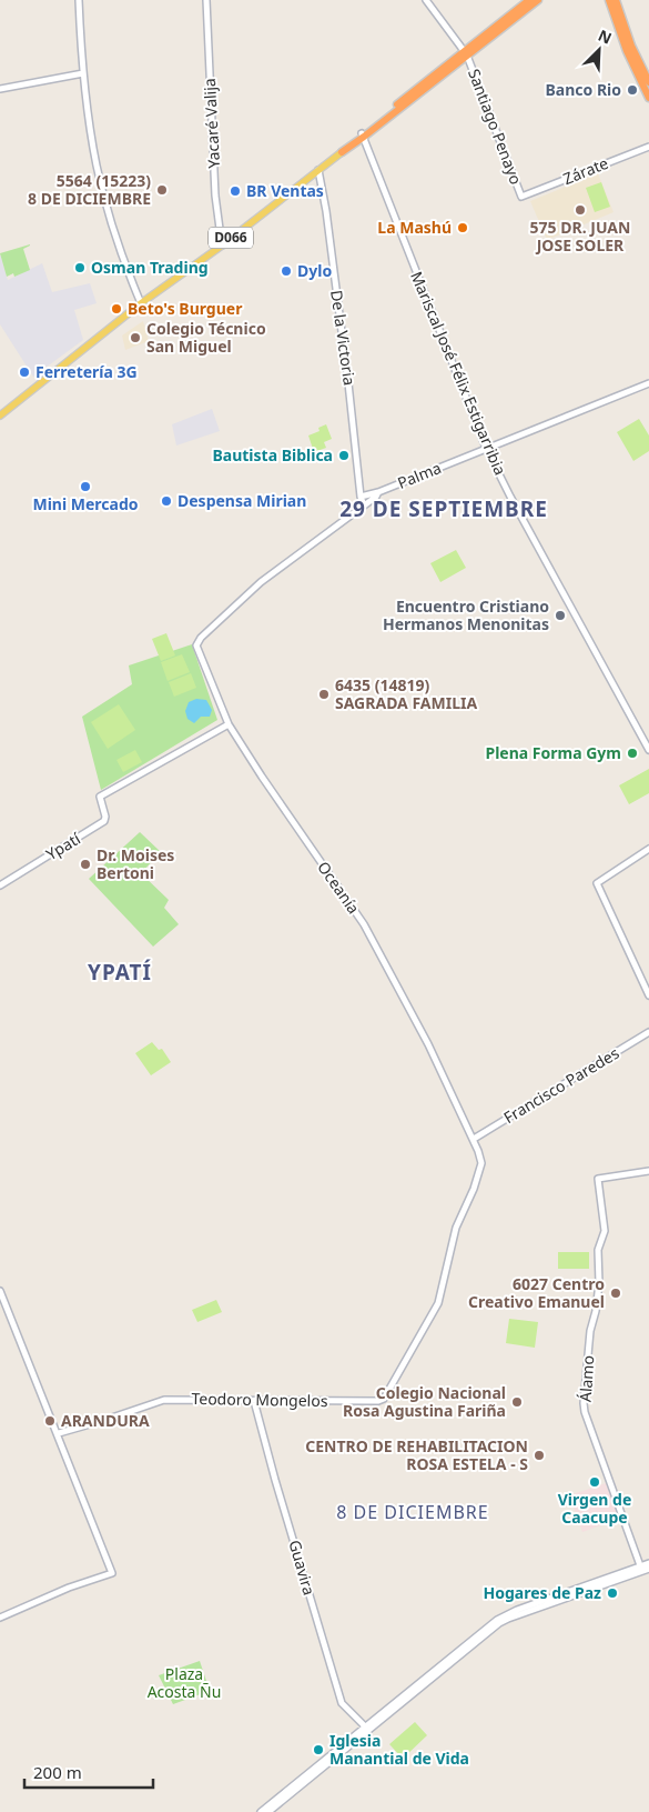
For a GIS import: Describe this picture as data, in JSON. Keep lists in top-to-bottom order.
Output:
{
  "streets": {
    "highway": ["D066"],
    "street": [
      "Yacaré Valija",
      "Santiago Penayo",
      "Zárate",
      "De la Victoria",
      "Mariscal José Félix Estigarribia",
      "Palma",
      "Ypatí",
      "Oceanía",
      "Francisco Paredes",
      "Álamo",
      "Teodoro Mongelos",
      "Guavira"
    ]
  },
  "crossings": [
    ["Yacaré Valija", "D066"],
    ["Santiago Penayo", "Zárate"],
    ["Santiago Penayo", "D066"],
    ["D066", "De la Victoria"],
    ["D066", "Mariscal José Félix Estigarribia"],
    ["De la Victoria", "Palma"],
    ["Mariscal José Félix Estigarribia", "Palma"],
    ["Palma", "Oceanía"],
    ["Ypatí", "Oceanía"],
    ["Oceanía", "Francisco Paredes"],
    ["Oceanía", "Teodoro Mongelos"],
    ["Francisco Paredes", "Teodoro Mongelos"],
    ["Teodoro Mongelos", "Guavira"]
  ],
  "districts": ["29 DE SEPTIEMBRE", "YPATÍ", "8 DE DICIEMBRE"],
  "parks": ["Plaza Acosta Ñu"],
  "places": [
    "Banco Rio",
    "5564 (15223) 8 DE DICIEMBRE",
    "BR Ventas",
    "575 DR. JUAN JOSE SOLER",
    "La Mashú",
    "Osman Trading",
    "Dylo",
    "Beto's Burguer",
    "Colegio Técnico San Miguel",
    "Ferretería 3G",
    "Bautista Biblica",
    "Mini Mercado",
    "Despensa Mirian",
    "Encuentro Cristiano Hermanos Menonitas",
    "6435 (14819) SAGRADA FAMILIA",
    "Plena Forma Gym",
    "Dr. Moises Bertoni",
    "6027 Centro Creativo Emanuel",
    "Colegio Nacional Rosa Agustina Fariña",
    "ARANDURA",
    "CENTRO DE REHABILITACION ROSA ESTELA - S",
    "Virgen de Caacupe",
    "Hogares de Paz",
    "Iglesia Manantial de Vida"
  ],
  "scale_bar": "200 m",
  "north": "top right"
}
